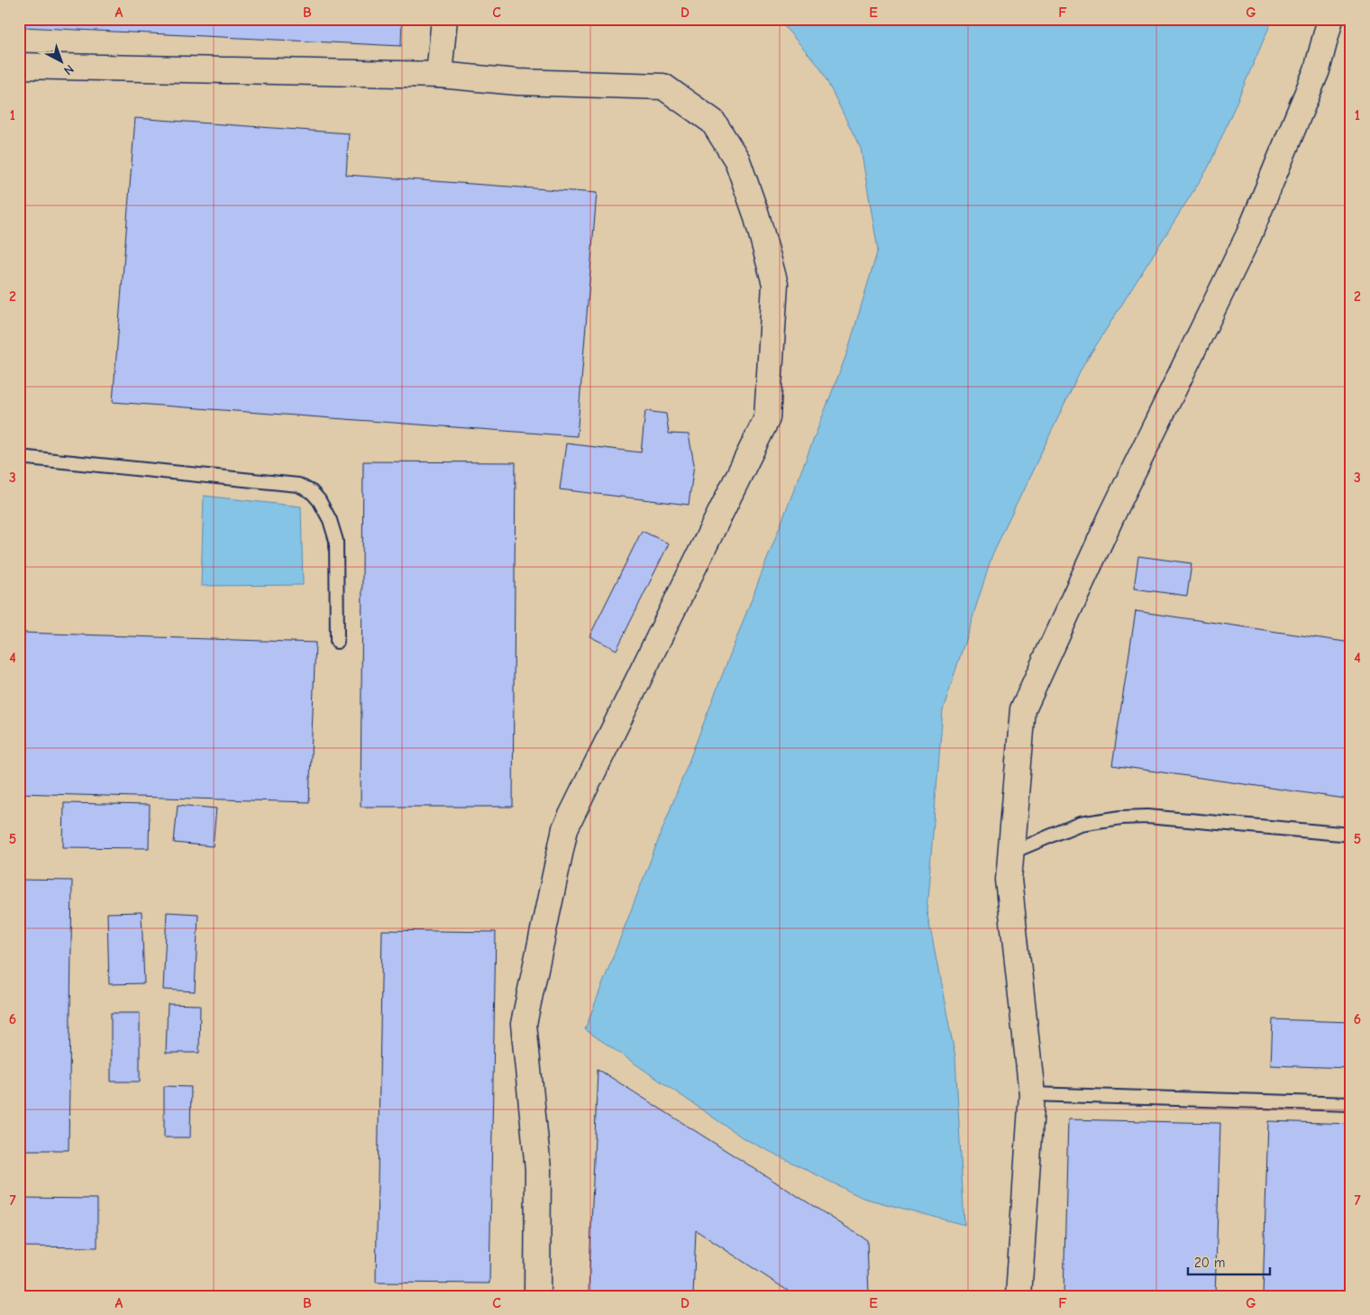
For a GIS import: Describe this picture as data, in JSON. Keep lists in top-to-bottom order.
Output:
{
  "scale_bar": "20 m",
  "north": "bottom right",
  "grid": {
    "columns": [
      "A",
      "B",
      "C",
      "D",
      "E",
      "F",
      "G"
    ],
    "rows": [
      "1",
      "2",
      "3",
      "4",
      "5",
      "6",
      "7"
    ]
  }
}
